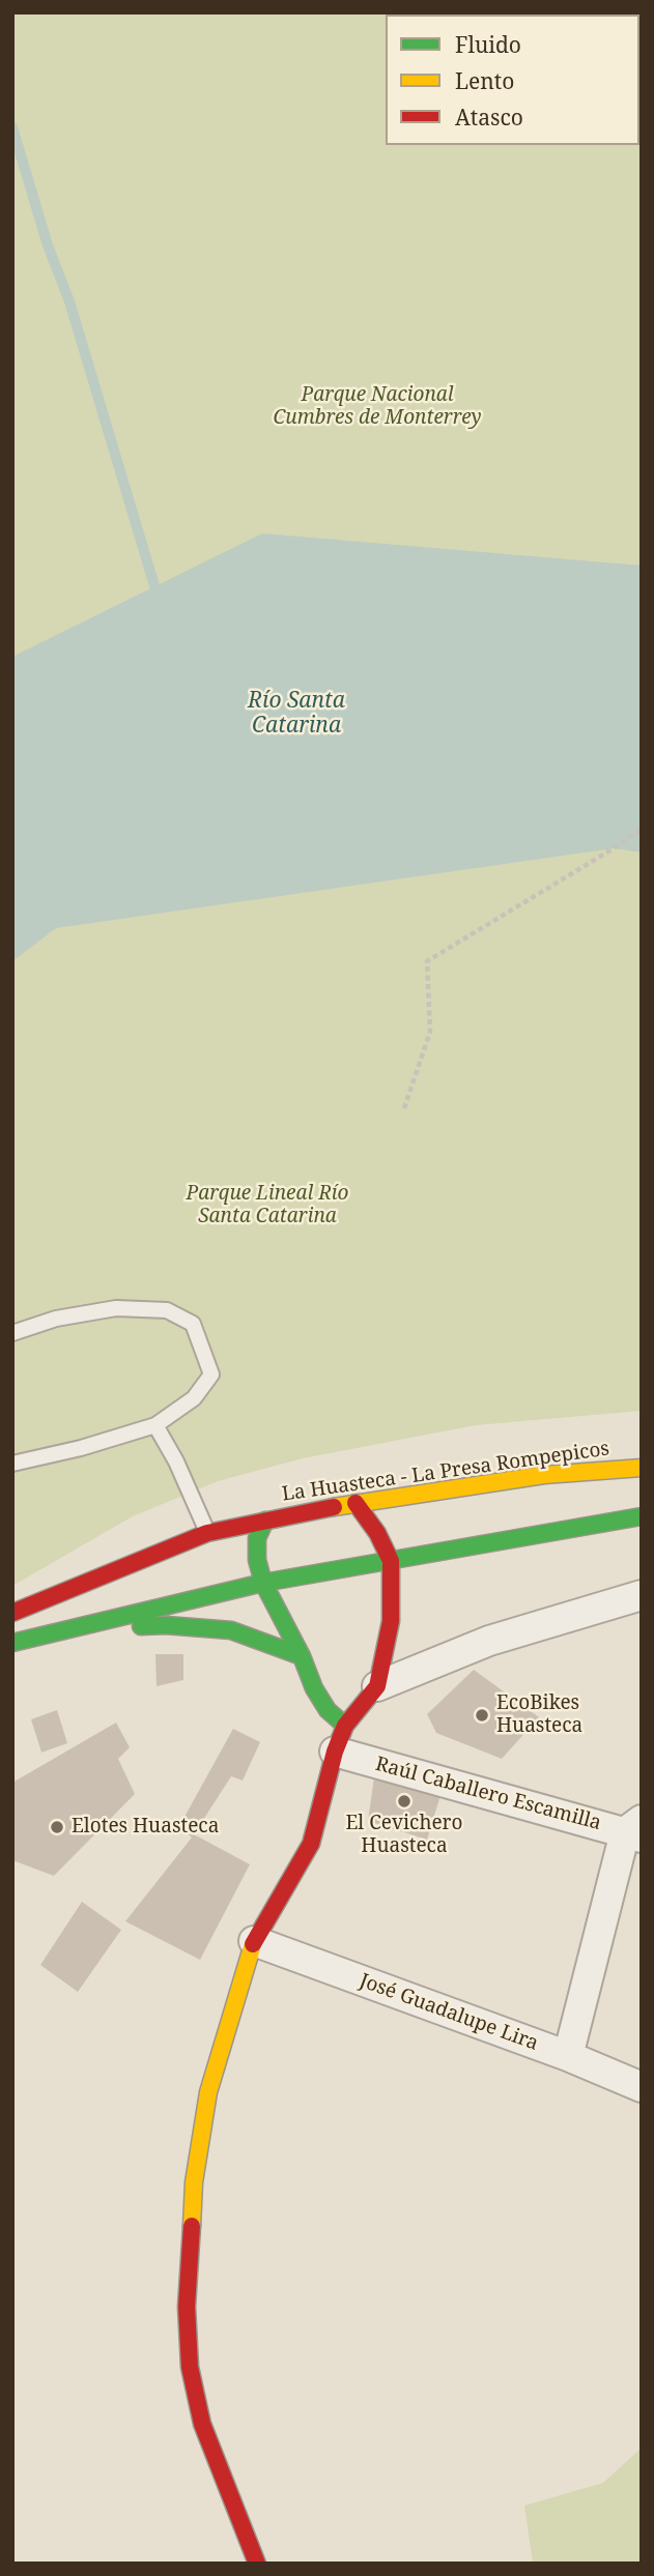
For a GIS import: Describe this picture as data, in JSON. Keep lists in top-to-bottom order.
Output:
{
  "streets": {
    "main road": ["La Huasteca - La Presa Rompepicos"],
    "street": ["Raúl Caballero Escamilla", "José Guadalupe Lira"]
  },
  "water": ["Río Santa Catarina"],
  "parks": ["Parque Nacional Cumbres de Monterrey", "Parque Lineal Río Santa Catarina"],
  "places": ["EcoBikes Huasteca", "El Cevichero Huasteca", "Elotes Huasteca"],
  "legend": ["Fluido", "Lento", "Atasco"]
}
